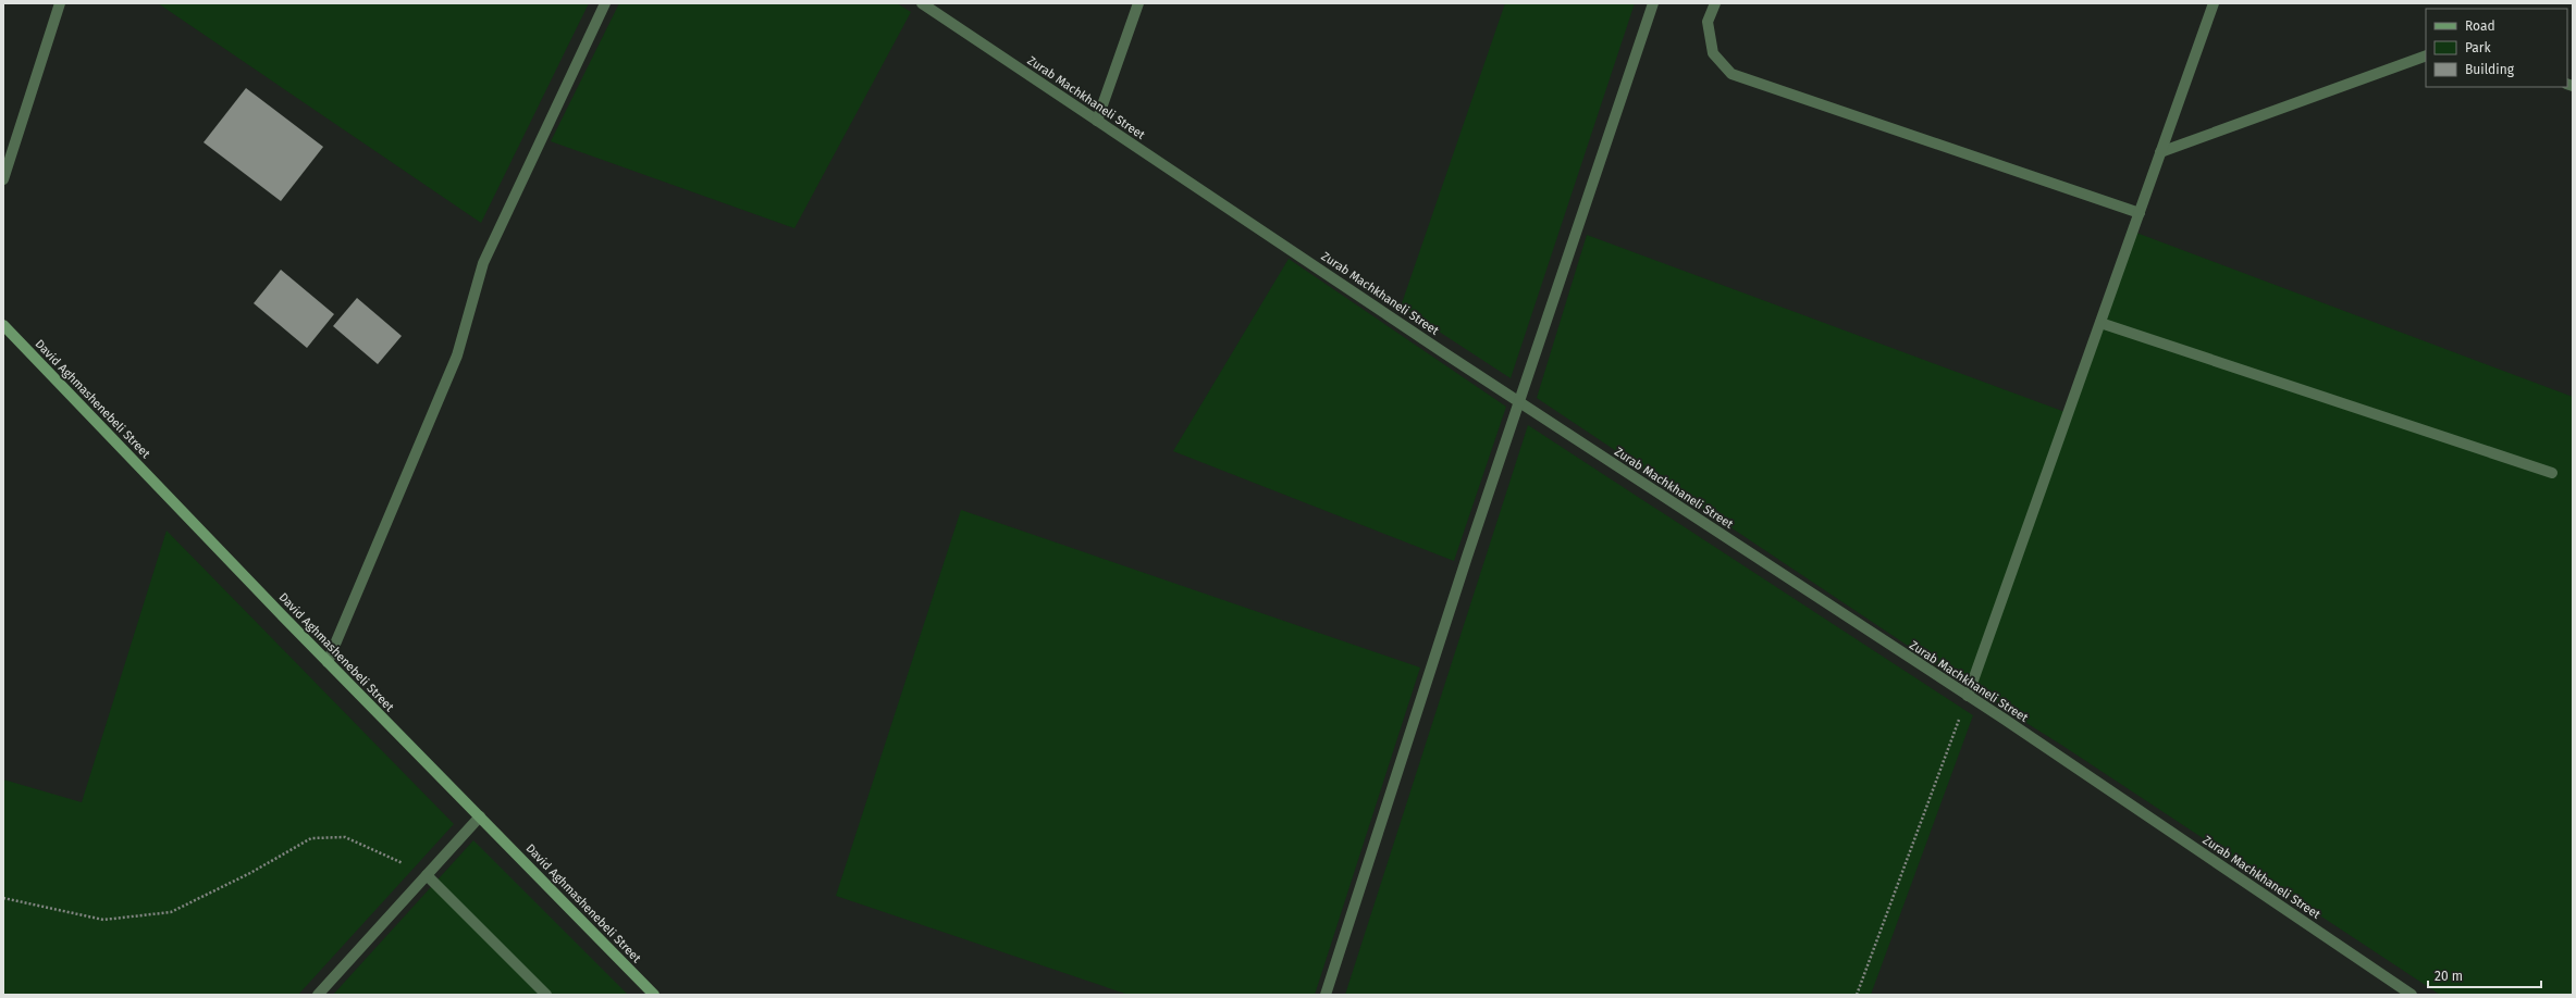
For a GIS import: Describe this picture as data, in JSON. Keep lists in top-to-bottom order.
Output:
{
  "streets": {
    "street": ["Zurab Machkhaneli Street", "David Aghmashenebeli Street"]
  },
  "legend": ["Road", "Park", "Building"],
  "scale_bar": "20 m"
}
